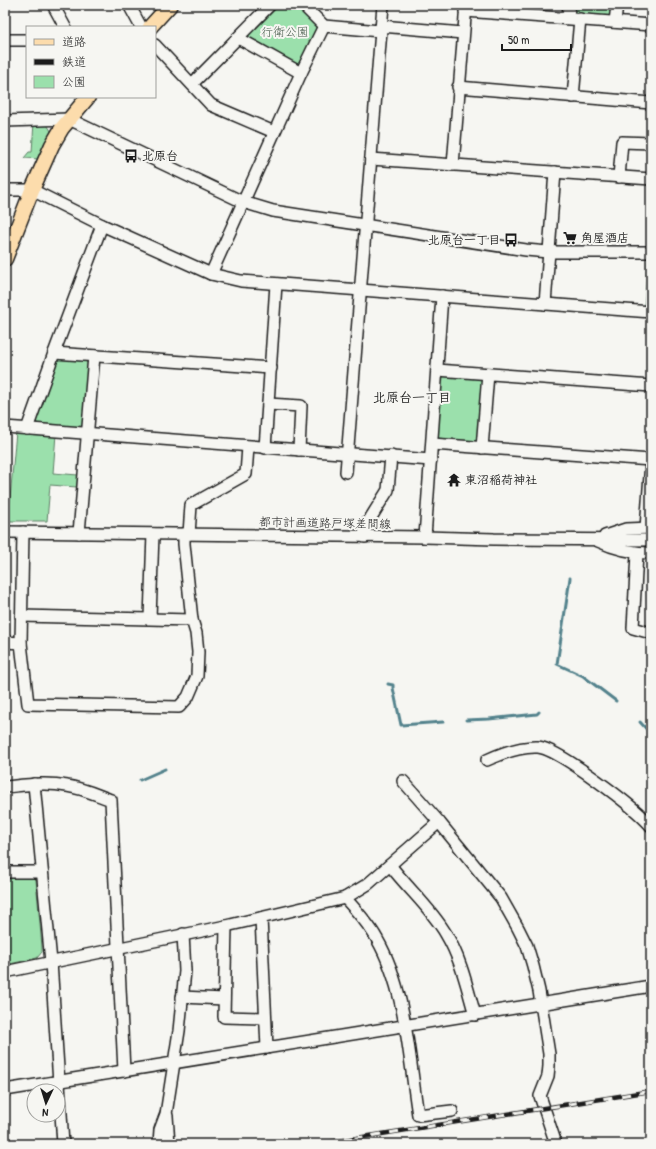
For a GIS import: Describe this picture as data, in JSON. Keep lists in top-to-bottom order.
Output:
{
  "streets": {
    "street": ["都市計画道路戸塚差間線"]
  },
  "districts": ["北原台一丁目"],
  "parks": ["行衛公園"],
  "places": {
    "bus stop": ["北原台", "北原台一丁目"],
    "supermarket": ["角屋酒店"],
    "temple": ["東沼稲荷神社"]
  },
  "legend": ["道路", "鉄道", "公園"],
  "scale_bar": "50 m",
  "north": "bottom"
}
